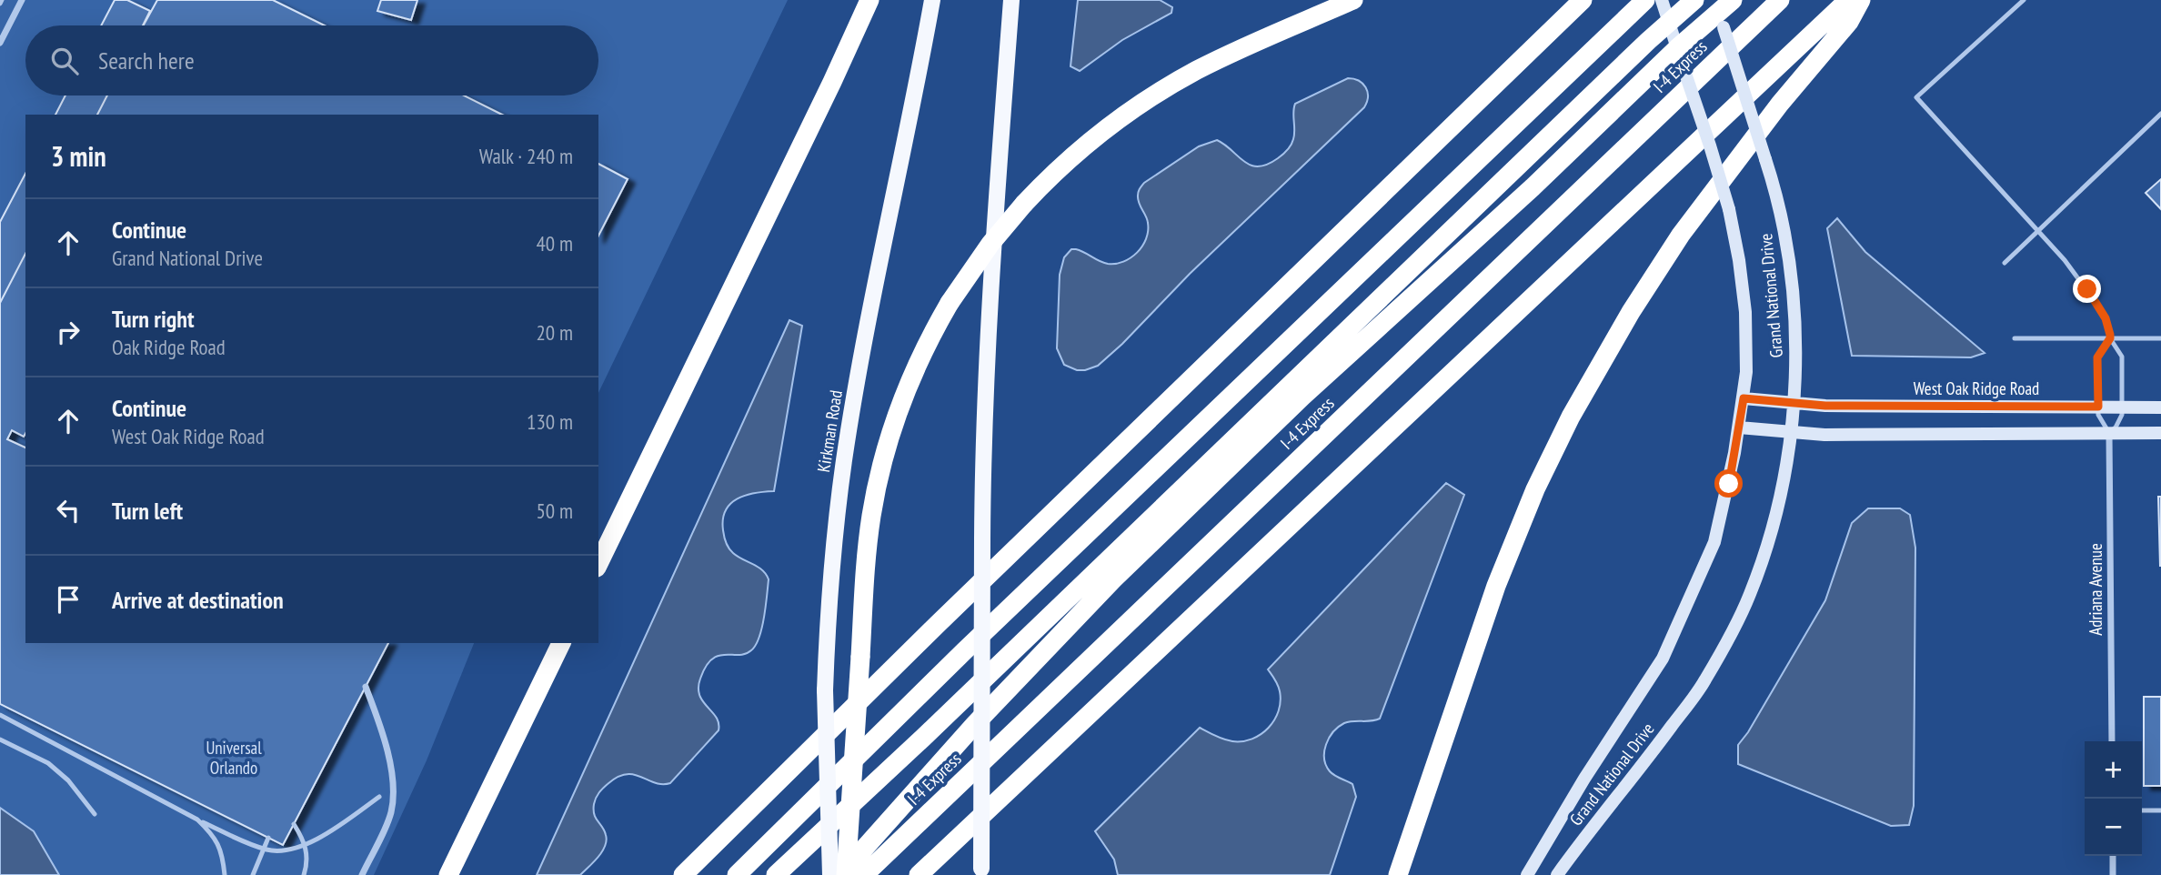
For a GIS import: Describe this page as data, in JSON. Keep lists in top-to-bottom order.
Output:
{
  "streets": {
    "highway": ["I-4 Express"],
    "main road": ["Kirkman Road"],
    "street": ["Grand National Drive", "West Oak Ridge Road", "Adriana Avenue"]
  },
  "crossings": [
    ["Grand National Drive", "West Oak Ridge Road"]
  ],
  "parks": ["Universal Orlando"],
  "page": {
    "search": "Search here",
    "heading": ["3 min", "Walk · 240 m"],
    "list": [
      ["Continue", "Grand National Drive", "40 m"],
      ["Turn right", "Oak Ridge Road", "20 m"],
      ["Continue", "West Oak Ridge Road", "130 m"],
      ["Turn left", "50 m"],
      "Arrive at destination"
    ],
    "map_buttons": ["+", "−"]
  }
}
